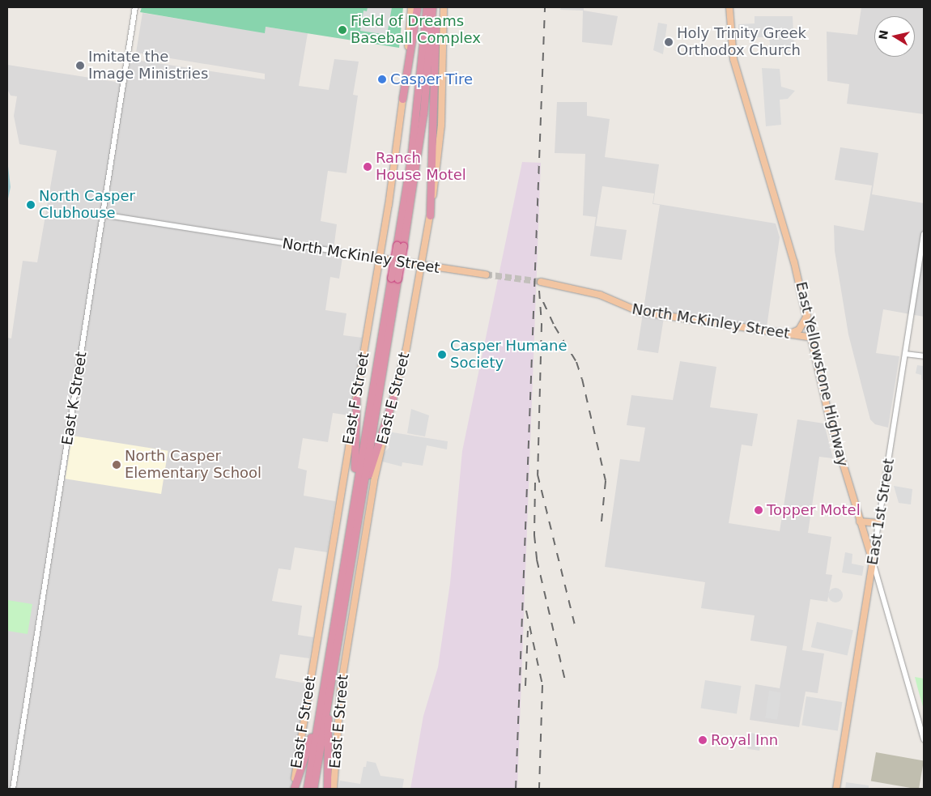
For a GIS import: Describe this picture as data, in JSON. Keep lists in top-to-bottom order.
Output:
{
  "streets": {
    "main road": [
      "North McKinley Street",
      "East Yellowstone Highway",
      "East F Street",
      "East E Street",
      "East 1st Street"
    ],
    "street": ["East K Street"]
  },
  "crossings": [
    ["North McKinley Street", "East Yellowstone Highway"],
    ["North McKinley Street", "East K Street"],
    ["North McKinley Street", "East F Street"],
    ["North McKinley Street", "East E Street"],
    ["East Yellowstone Highway", "East 1st Street"]
  ],
  "places": [
    "Field of Dreams Baseball Complex",
    "Holy Trinity Greek Orthodox Church",
    "Imitate the Image Ministries",
    "Casper Tire",
    "Ranch House Motel",
    "North Casper Clubhouse",
    "Casper Humane Society",
    "North Casper Elementary School",
    "Topper Motel",
    "Royal Inn"
  ],
  "north": "left"
}
